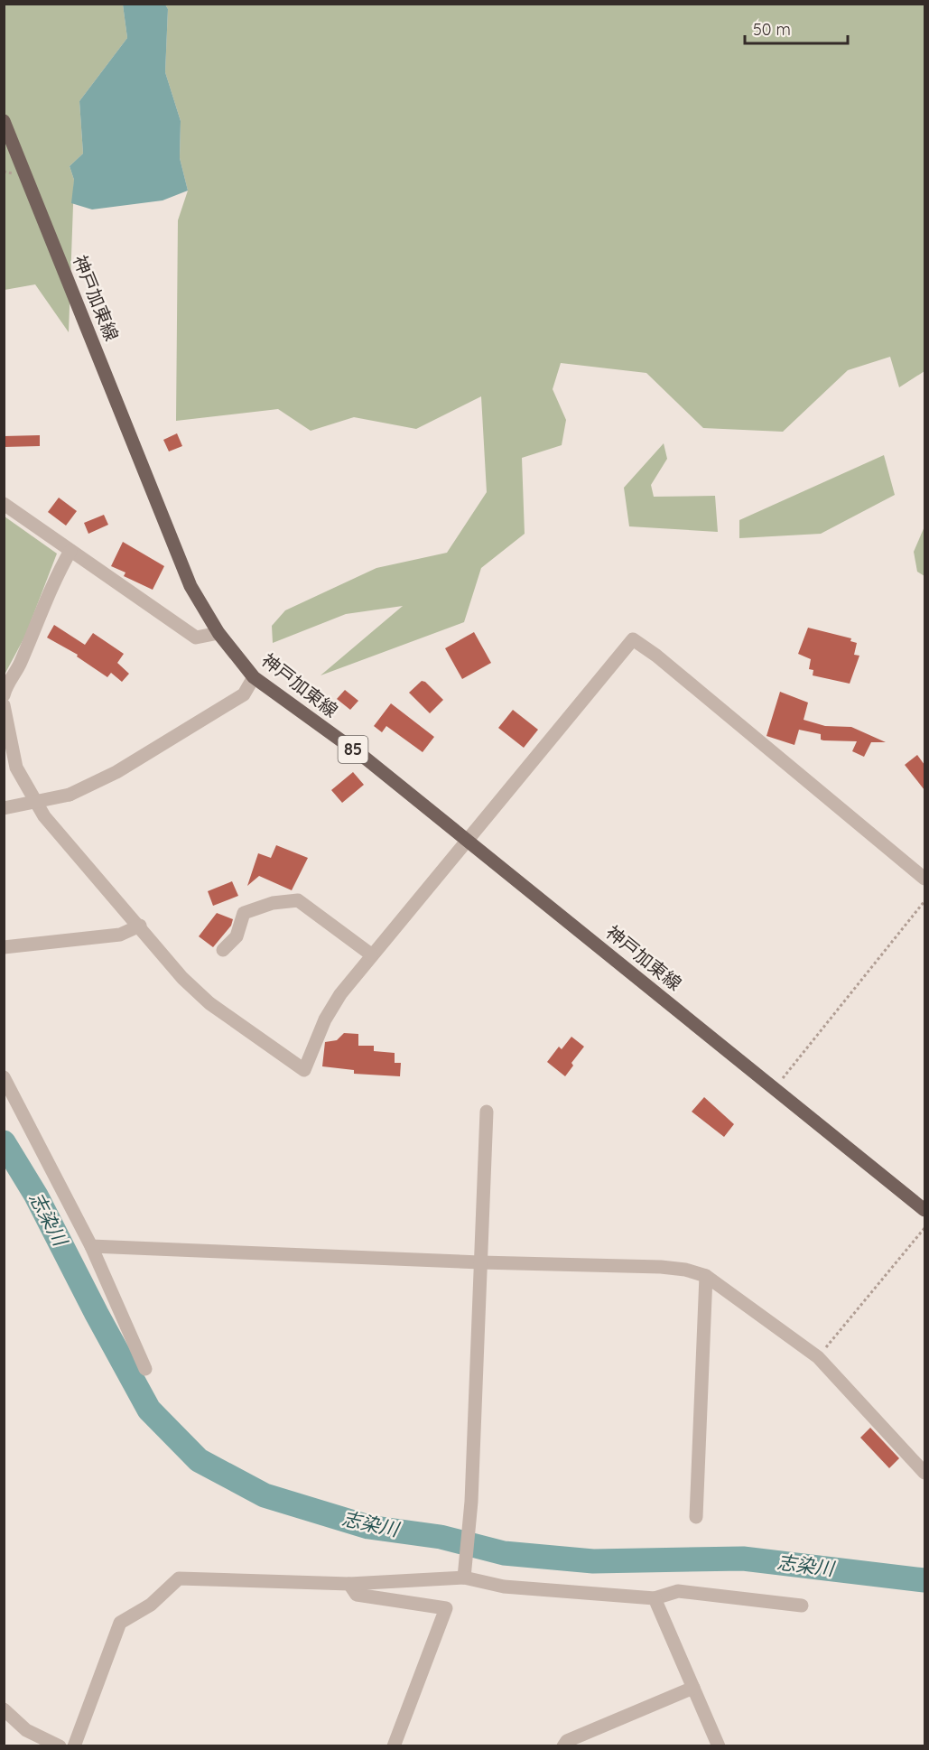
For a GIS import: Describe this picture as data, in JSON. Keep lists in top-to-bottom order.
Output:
{
  "streets": {
    "main road": ["神戸加東線", "85"]
  },
  "water": ["志染川"],
  "scale_bar": "50 m"
}
